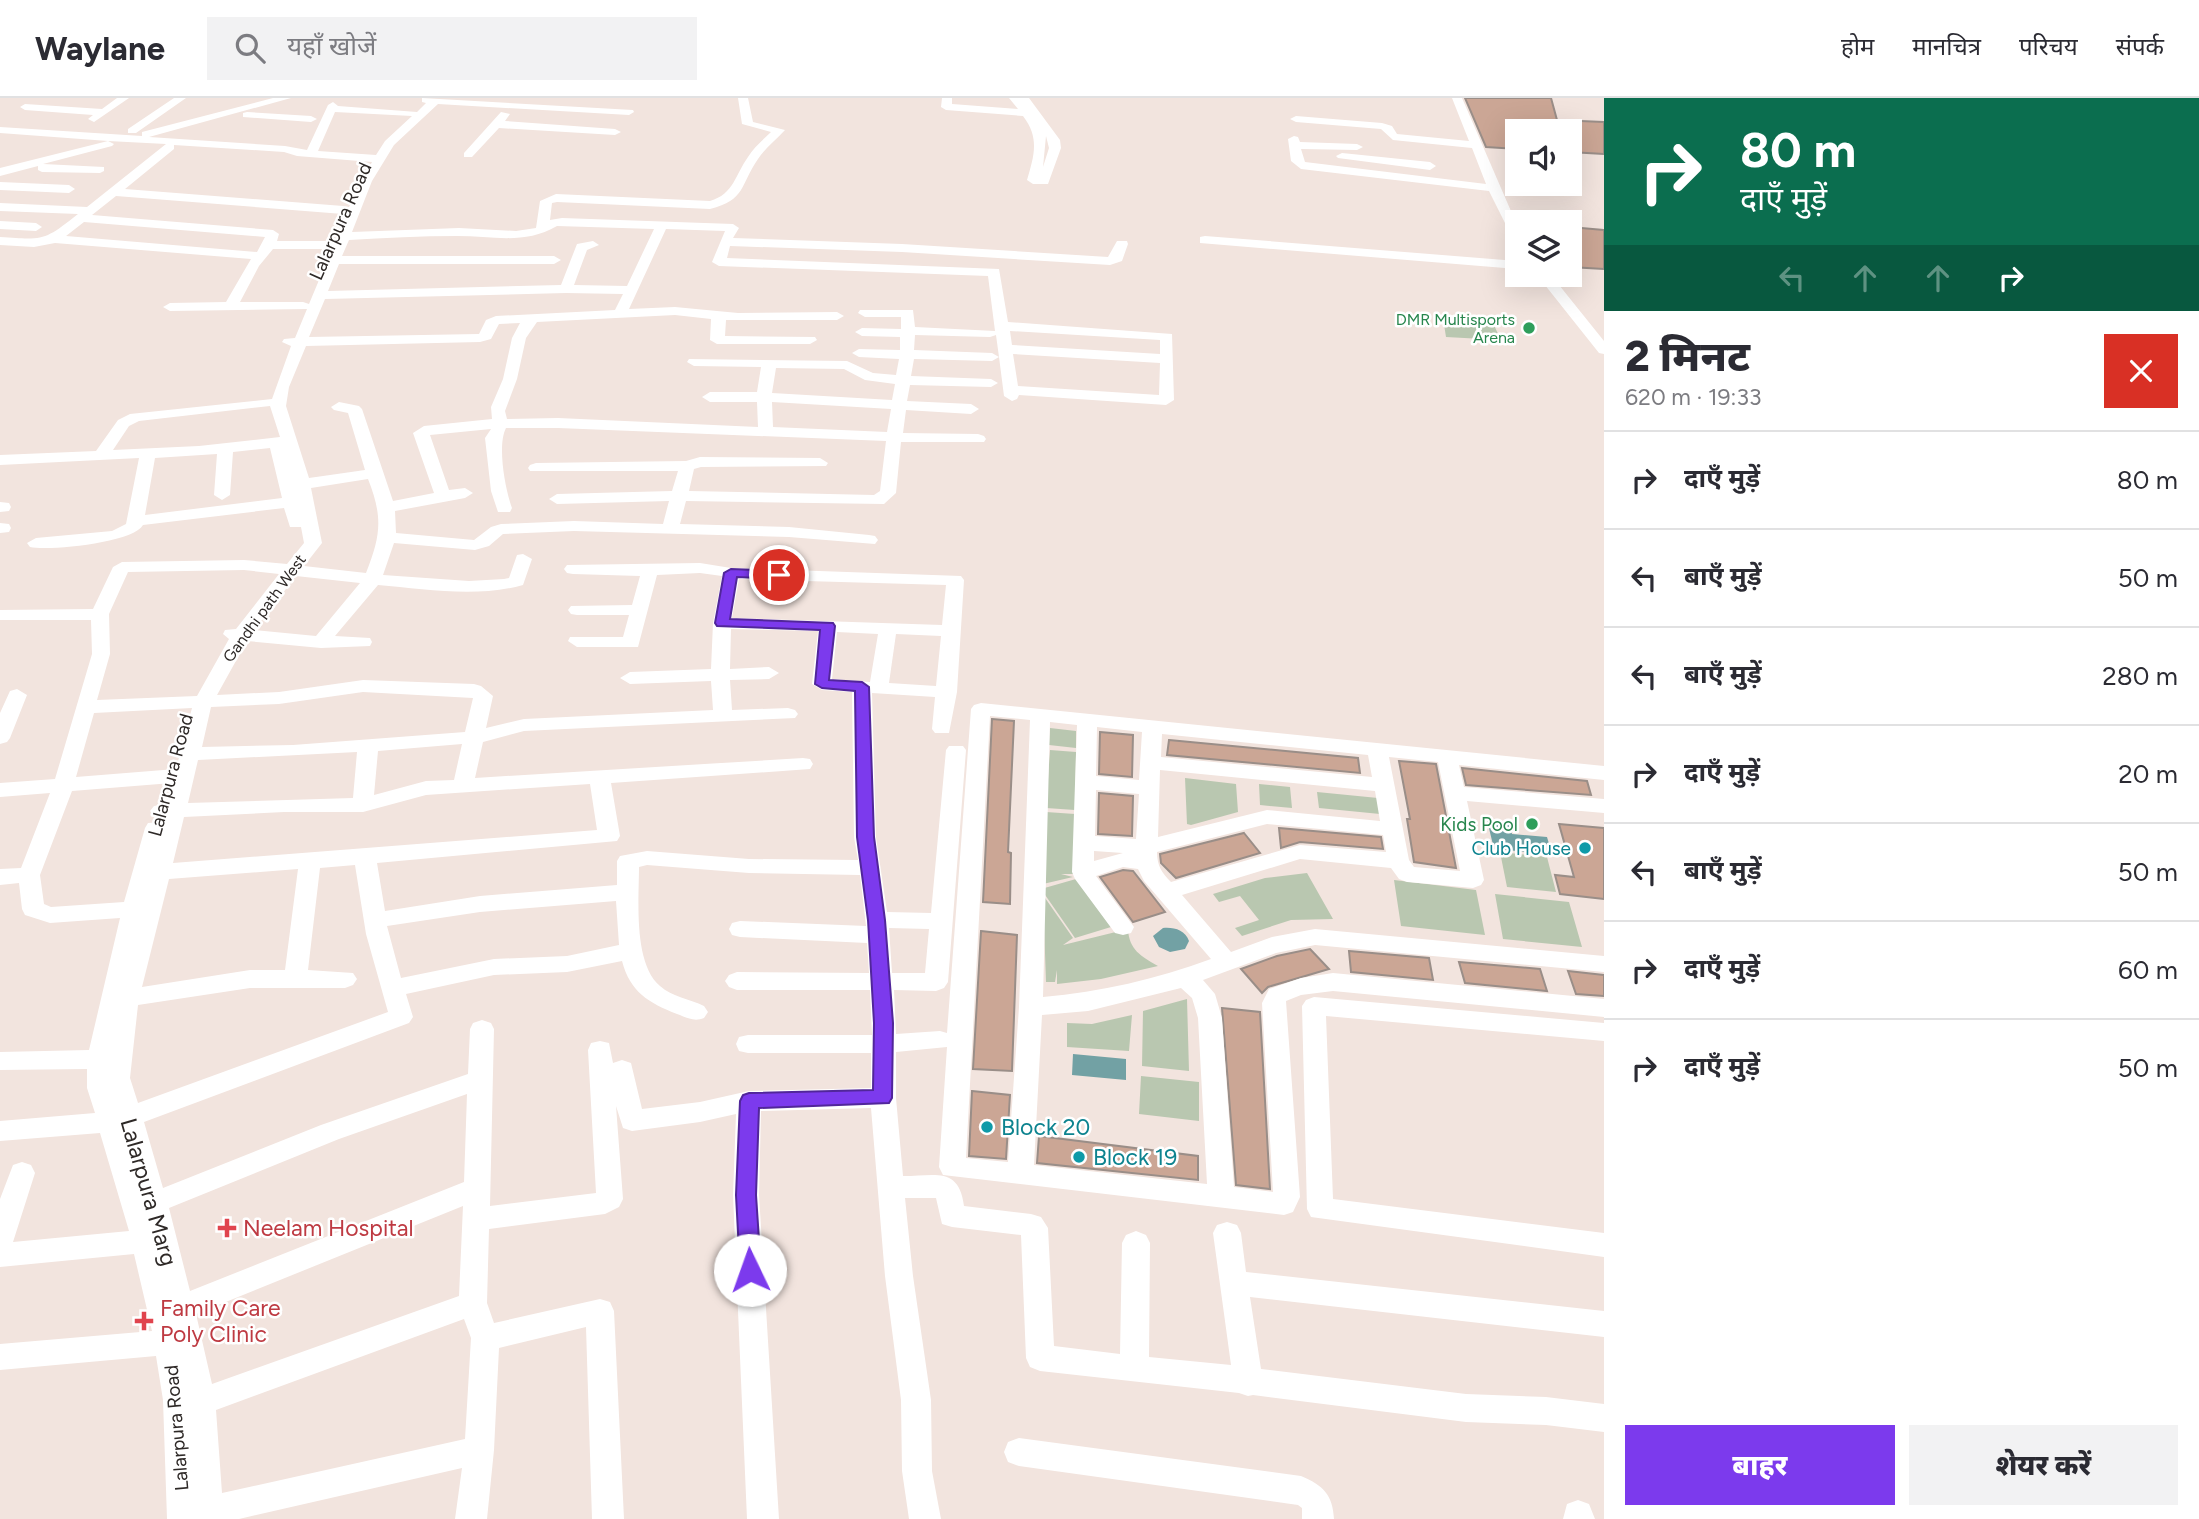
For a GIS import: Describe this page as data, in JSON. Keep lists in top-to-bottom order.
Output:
{
  "streets": {
    "street": ["Lalarpura Road", "Gandhi path West", "Lalarpura Marg"]
  },
  "crossings": [
    ["Lalarpura Road", "Gandhi path West"],
    ["Lalarpura Road", "Lalarpura Marg"]
  ],
  "places": {
    "other": [
      "DMR Multisports Arena",
      "Kids Pool",
      "Club House",
      "Block 20",
      "Block 19"
    ],
    "health": ["Neelam Hospital", "Family Care Poly Clinic"]
  },
  "page": {
    "header": "Waylane",
    "search": "यहाँ खोजें",
    "nav": [
      "होम",
      "मानचित्र",
      "परिचय",
      "संपर्क"
    ],
    "turn": ["80 m", "दाएँ मुड़ें"],
    "heading": ["2 मिनट", "620 m · 19:33"],
    "list": [
      {
        "name": "दाएँ मुड़ें",
        "value": "80 m"
      },
      {
        "name": "बाएँ मुड़ें",
        "value": "50 m"
      },
      {
        "name": "बाएँ मुड़ें",
        "value": "280 m"
      },
      {
        "name": "दाएँ मुड़ें",
        "value": "20 m"
      },
      {
        "name": "बाएँ मुड़ें",
        "value": "50 m"
      },
      {
        "name": "दाएँ मुड़ें",
        "value": "60 m"
      },
      {
        "name": "दाएँ मुड़ें",
        "value": "50 m"
      }
    ],
    "buttons": ["बाहर", "शेयर करें"]
  }
}
